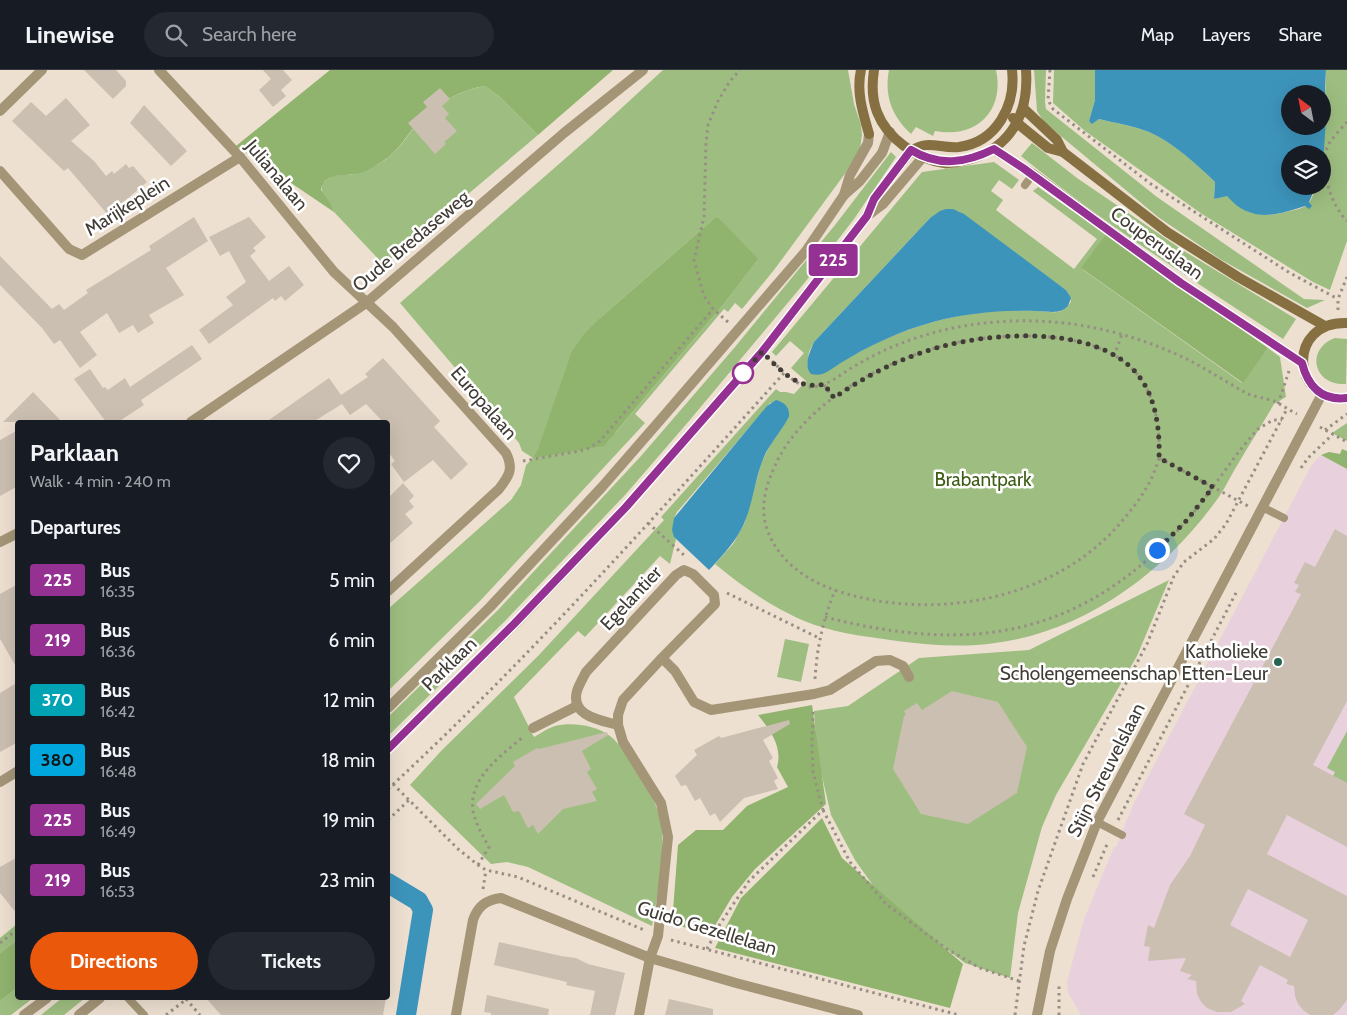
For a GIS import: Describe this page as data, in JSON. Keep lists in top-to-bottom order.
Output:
{
  "streets": {
    "main road": ["Couperuslaan"],
    "street": [
      "Julianalaan",
      "Marijkeplein",
      "Oude Bredaseweg",
      "Europalaan",
      "Egelantier",
      "Parklaan",
      "Stijn Streuvelslaan"
    ],
    "path": ["Guido Gezellelaan"]
  },
  "crossings": [
    ["Julianalaan", "Marijkeplein"],
    ["Julianalaan", "Oude Bredaseweg"],
    ["Julianalaan", "Europalaan"],
    ["Oude Bredaseweg", "Europalaan"]
  ],
  "parks": ["Brabantpark"],
  "places": ["Katholieke Scholengemeenschap Etten-Leur"],
  "lines": ["bus line 225"],
  "north": "top left",
  "page": {
    "header": "Linewise",
    "search": "Search here",
    "nav": ["Map", "Layers", "Share"],
    "on_map": "225",
    "heading": [
      ["Parklaan", "Walk · 4 min · 240 m"],
      "Departures"
    ],
    "list": [
      {
        "mark": "225",
        "name": "Bus",
        "note": "16:35",
        "value": "5 min"
      },
      {
        "mark": "219",
        "name": "Bus",
        "note": "16:36",
        "value": "6 min"
      },
      {
        "mark": "370",
        "name": "Bus",
        "note": "16:42",
        "value": "12 min"
      },
      {
        "mark": "380",
        "name": "Bus",
        "note": "16:48",
        "value": "18 min"
      },
      {
        "mark": "225",
        "name": "Bus",
        "note": "16:49",
        "value": "19 min"
      },
      {
        "mark": "219",
        "name": "Bus",
        "note": "16:53",
        "value": "23 min"
      }
    ],
    "buttons": ["Directions", "Tickets"]
  }
}
